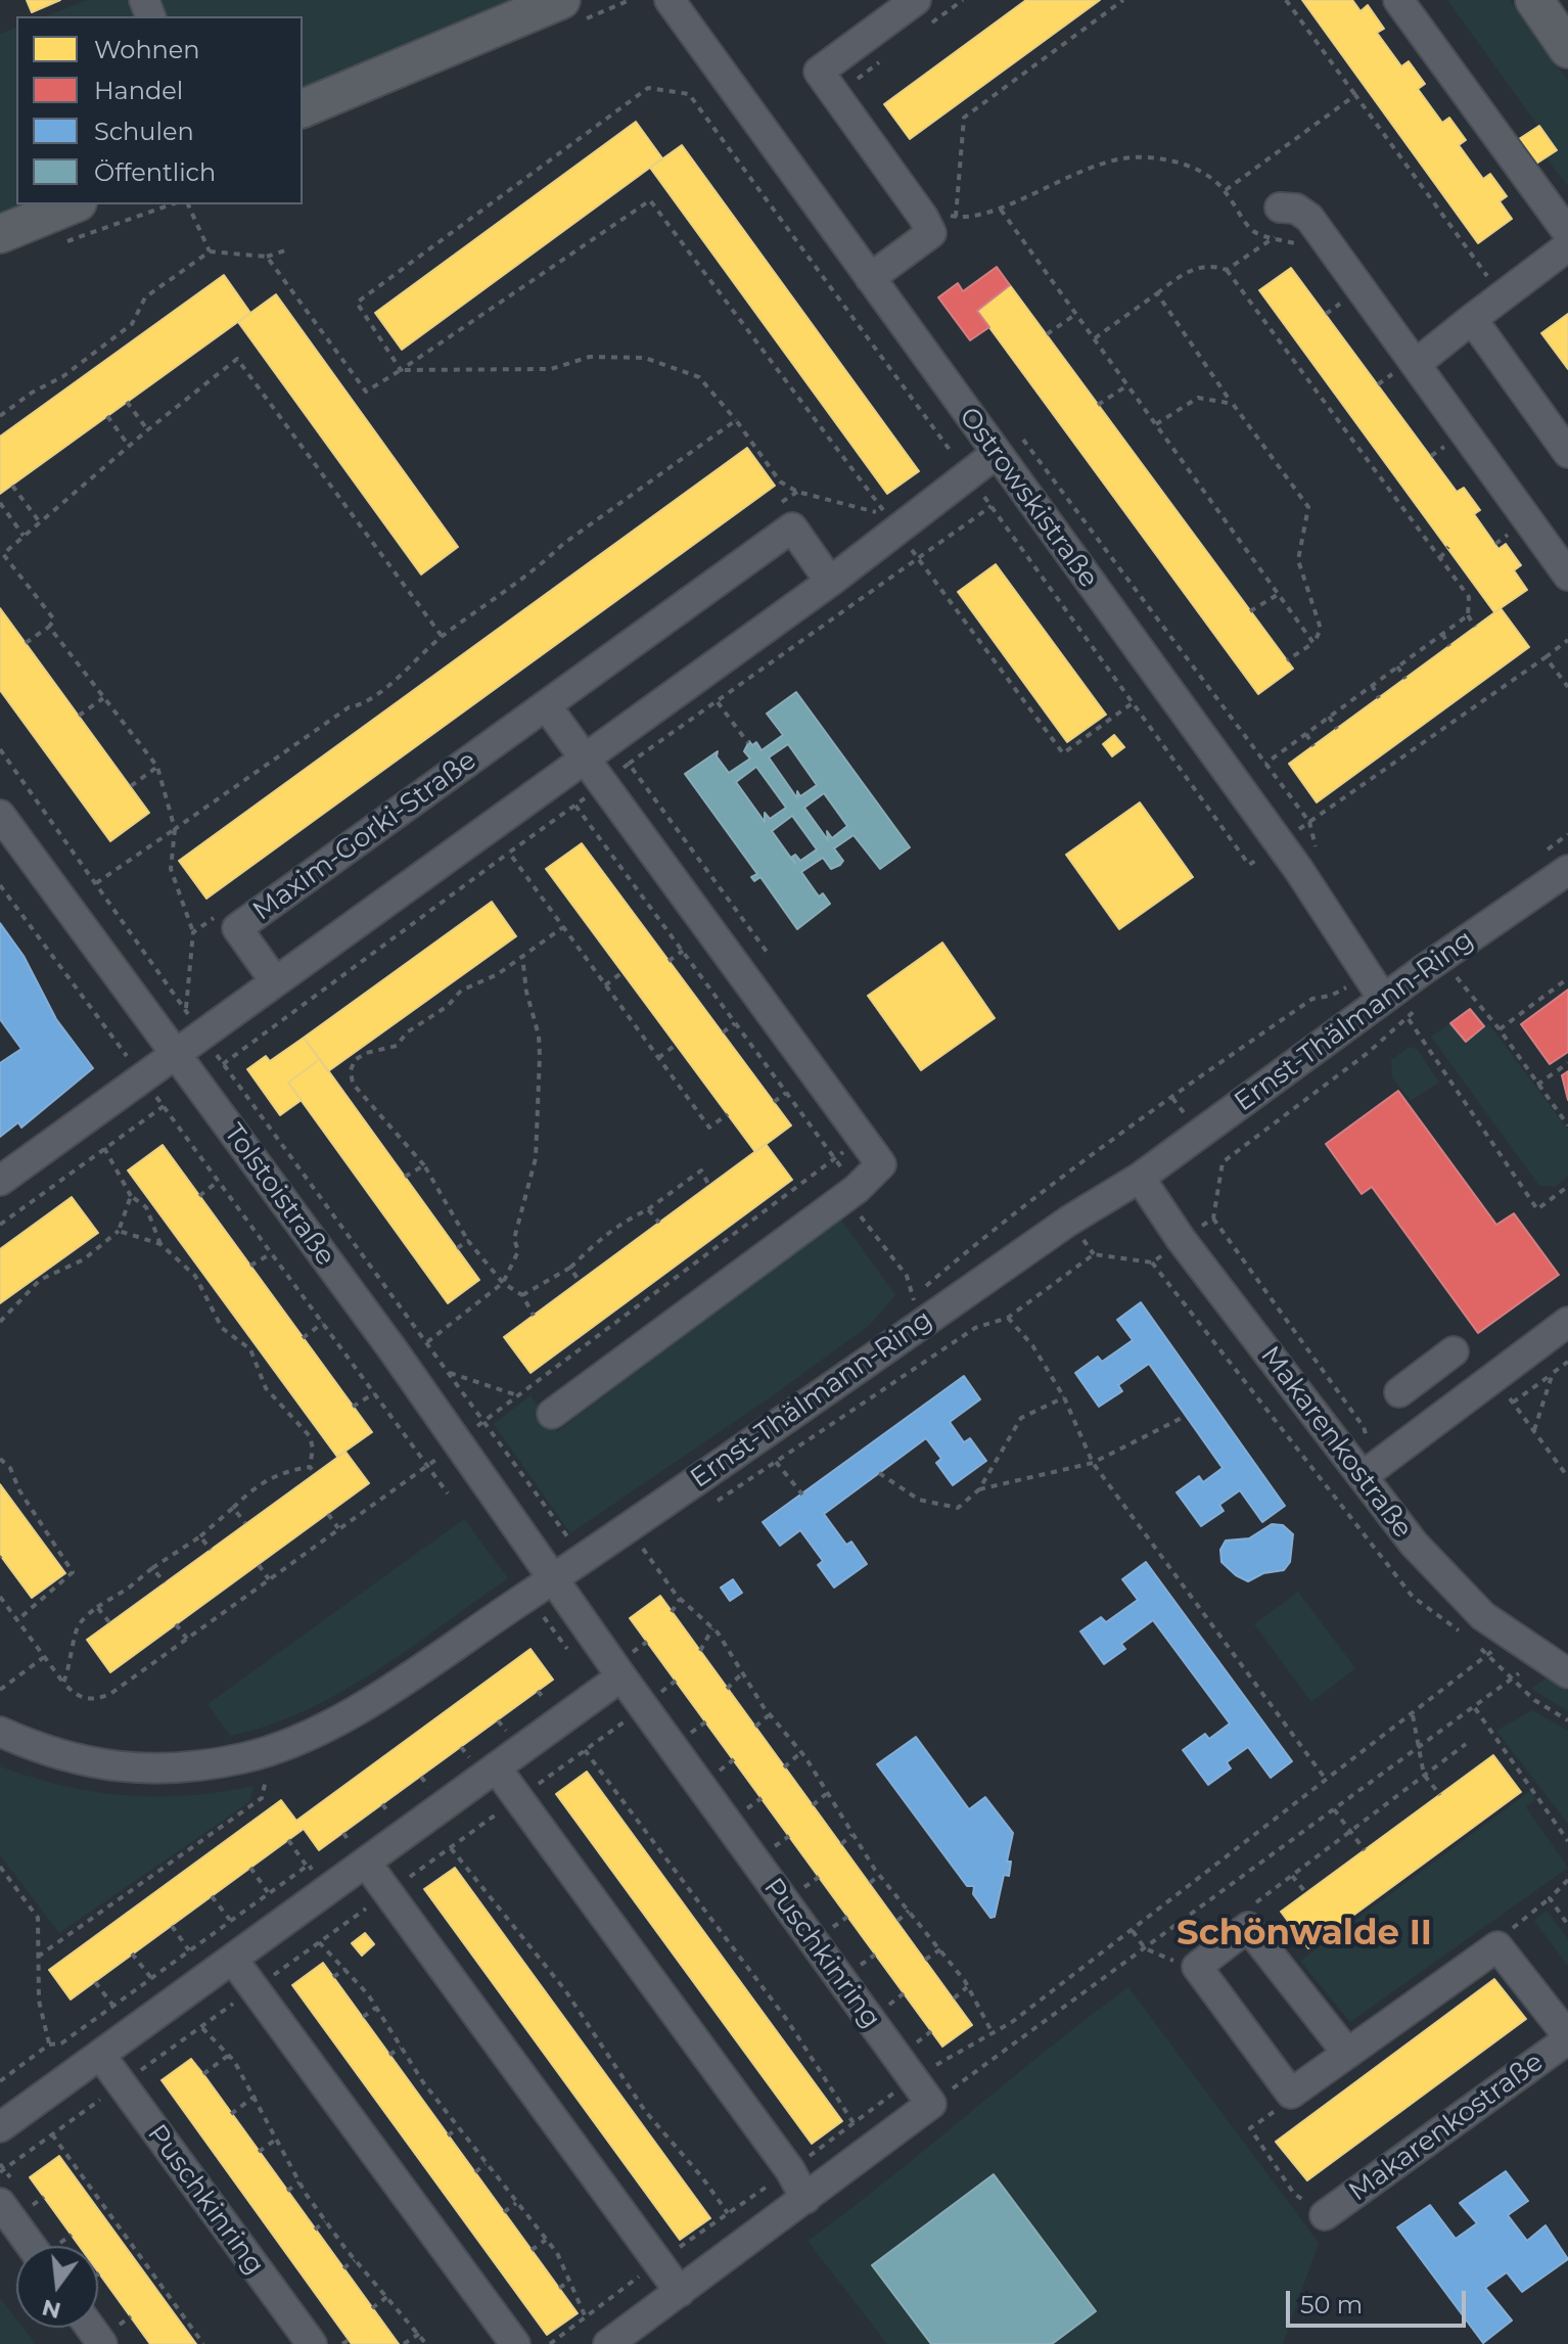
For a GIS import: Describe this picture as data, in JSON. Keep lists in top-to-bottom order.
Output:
{
  "streets": {
    "street": [
      "Ostrowskistraße",
      "Maxim-Gorki-Straße",
      "Ernst-Thälmann-Ring",
      "Tolstoistraße",
      "Makarenkostraße",
      "Puschkinring"
    ]
  },
  "crossings": [
    ["Ostrowskistraße", "Ernst-Thälmann-Ring"],
    ["Ernst-Thälmann-Ring", "Tolstoistraße"],
    ["Ernst-Thälmann-Ring", "Makarenkostraße"],
    ["Ernst-Thälmann-Ring", "Puschkinring"],
    ["Tolstoistraße", "Puschkinring"]
  ],
  "districts": ["Schönwalde II"],
  "legend": [
    "Wohnen",
    "Handel",
    "Schulen",
    "Öffentlich"
  ],
  "scale_bar": "50 m",
  "north": "bottom"
}
